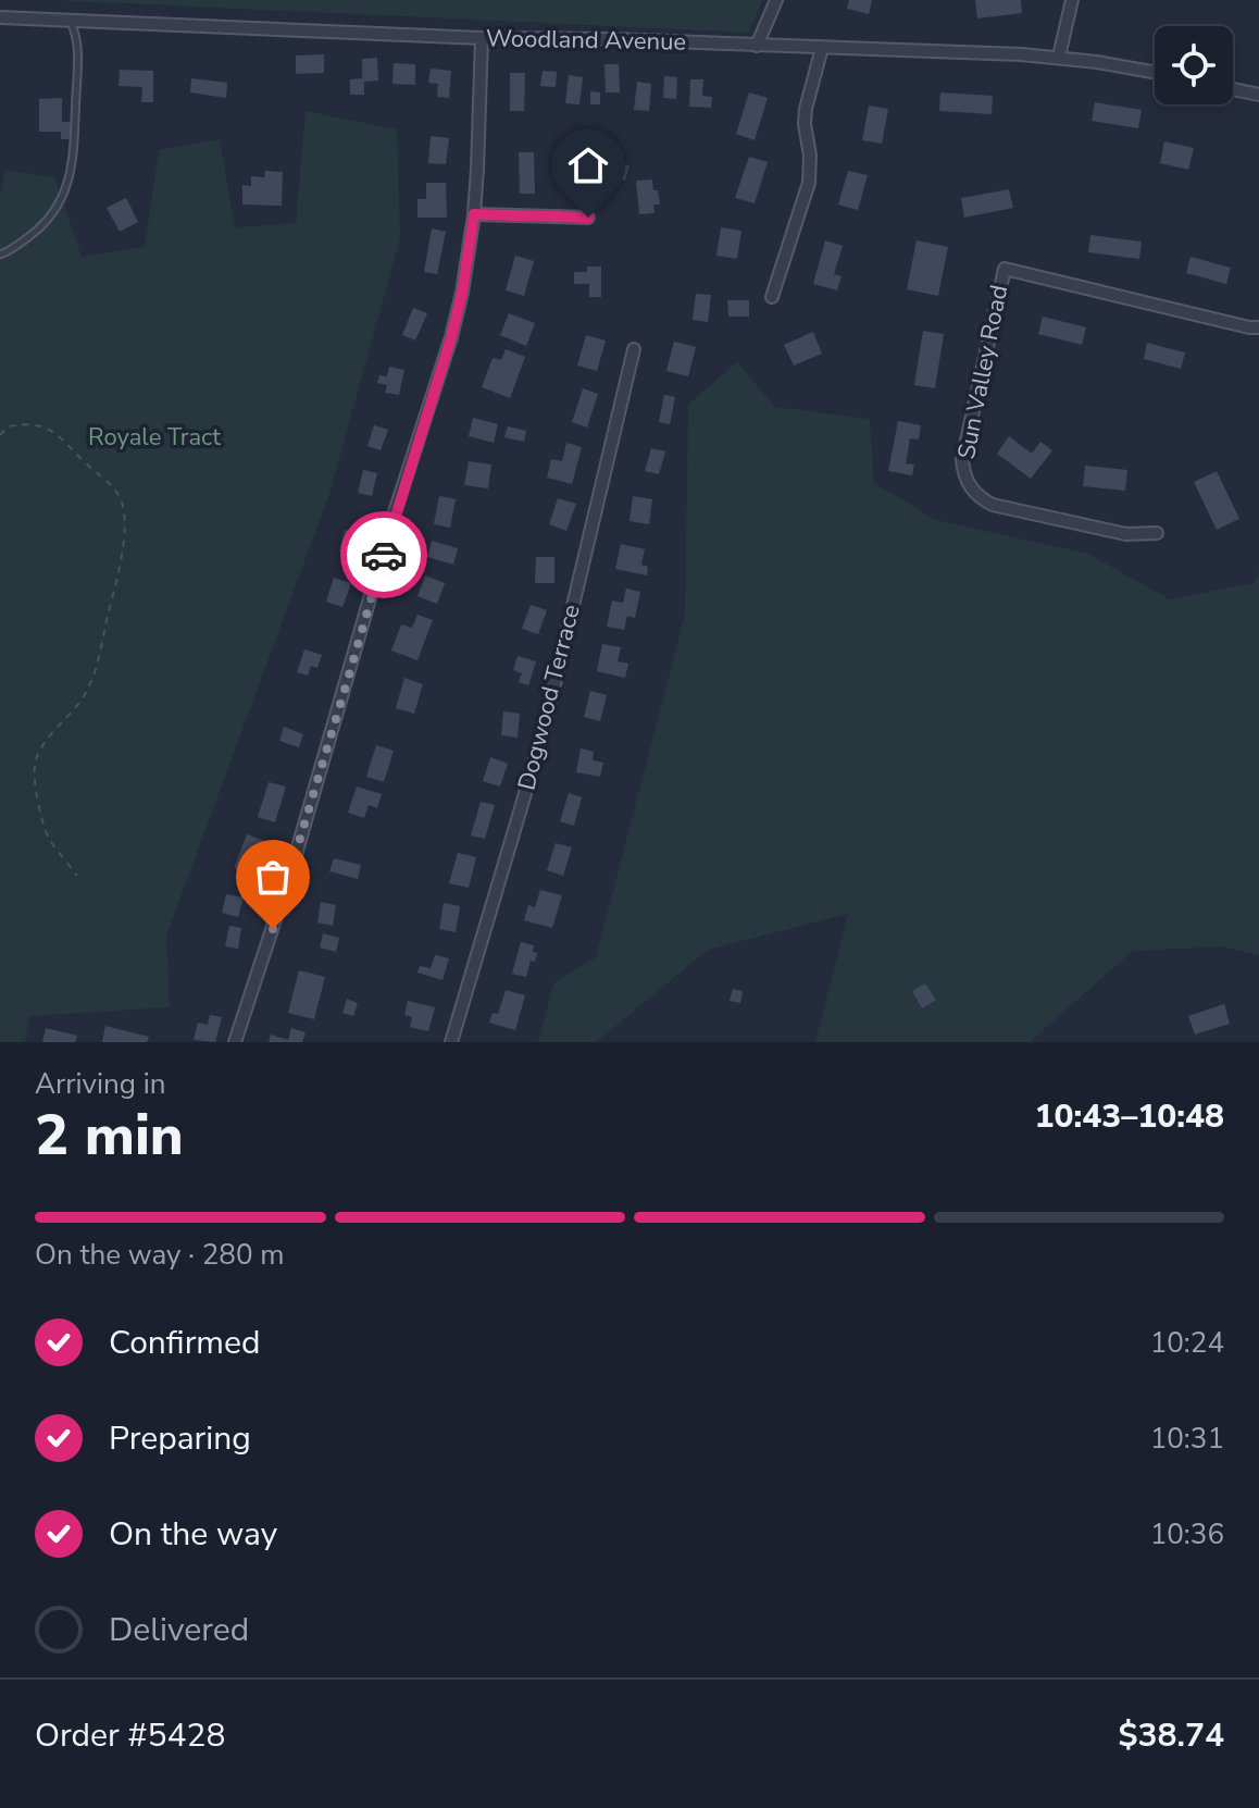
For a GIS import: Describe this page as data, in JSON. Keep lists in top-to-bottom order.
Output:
{
  "streets": {
    "street": ["Woodland Avenue", "Sun Valley Road", "Dogwood Terrace"]
  },
  "parks": ["Royale Tract"],
  "page": {
    "heading": ["2 min", "Arriving in", "10:43–10:48"],
    "panel": ["Order #5428", "$38.74"],
    "bar": "On the way · 280 m",
    "list": [
      ["Confirmed", "10:24"],
      ["Preparing", "10:31"],
      ["On the way", "10:36"],
      "Delivered"
    ]
  }
}
